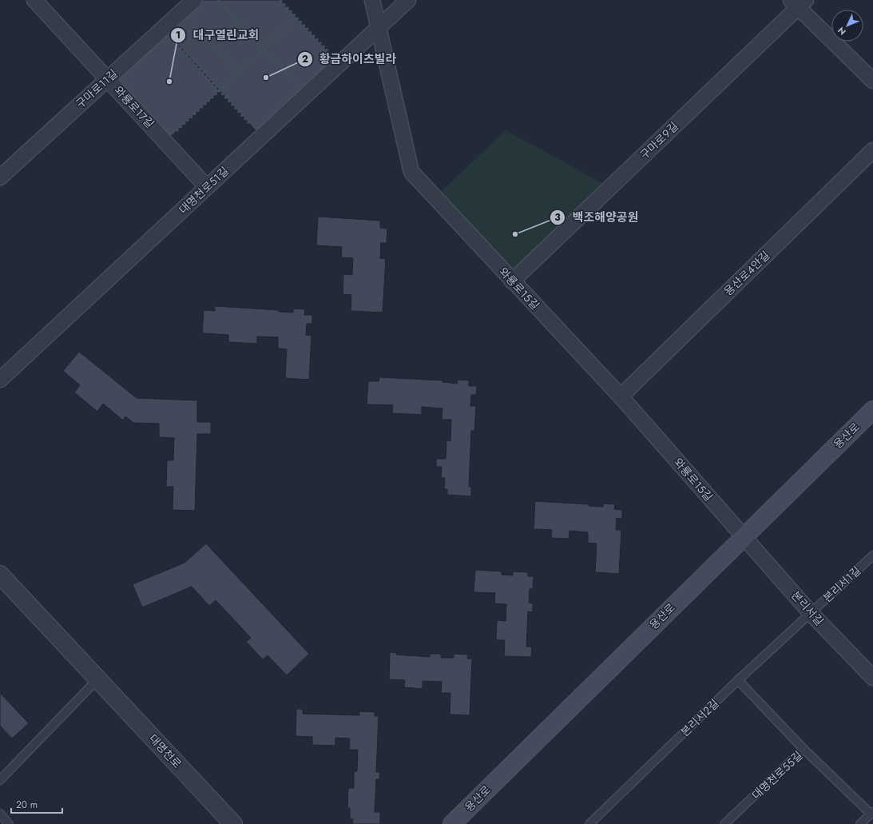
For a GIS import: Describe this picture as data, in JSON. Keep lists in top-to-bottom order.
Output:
{
  "streets": {
    "main road": ["용산로"],
    "street": [
      "구마로11길",
      "와룡로17길",
      "구마로9길",
      "대명천로51길",
      "용산로4안길",
      "와룡로15길",
      "본리서길",
      "대명천로"
    ],
    "lane": ["본리서1길", "본리서2길", "대명천로55길"]
  },
  "crossings": [
    ["구마로11길", "와룡로17길"],
    ["와룡로17길", "대명천로51길"],
    ["구마로9길", "와룡로15길"],
    ["대명천로51길", "와룡로15길"],
    ["용산로4안길", "와룡로15길"],
    ["와룡로15길", "용산로"],
    ["와룡로15길", "본리서길"],
    ["용산로", "본리서길"],
    ["본리서1길", "본리서길"],
    ["본리서1길", "본리서2길"],
    ["본리서길", "본리서2길"]
  ],
  "places": ["황금하이츠빌라", "대구열린교회", "백조해양공원"],
  "scale_bar": "20 m",
  "north": "bottom left"
}
